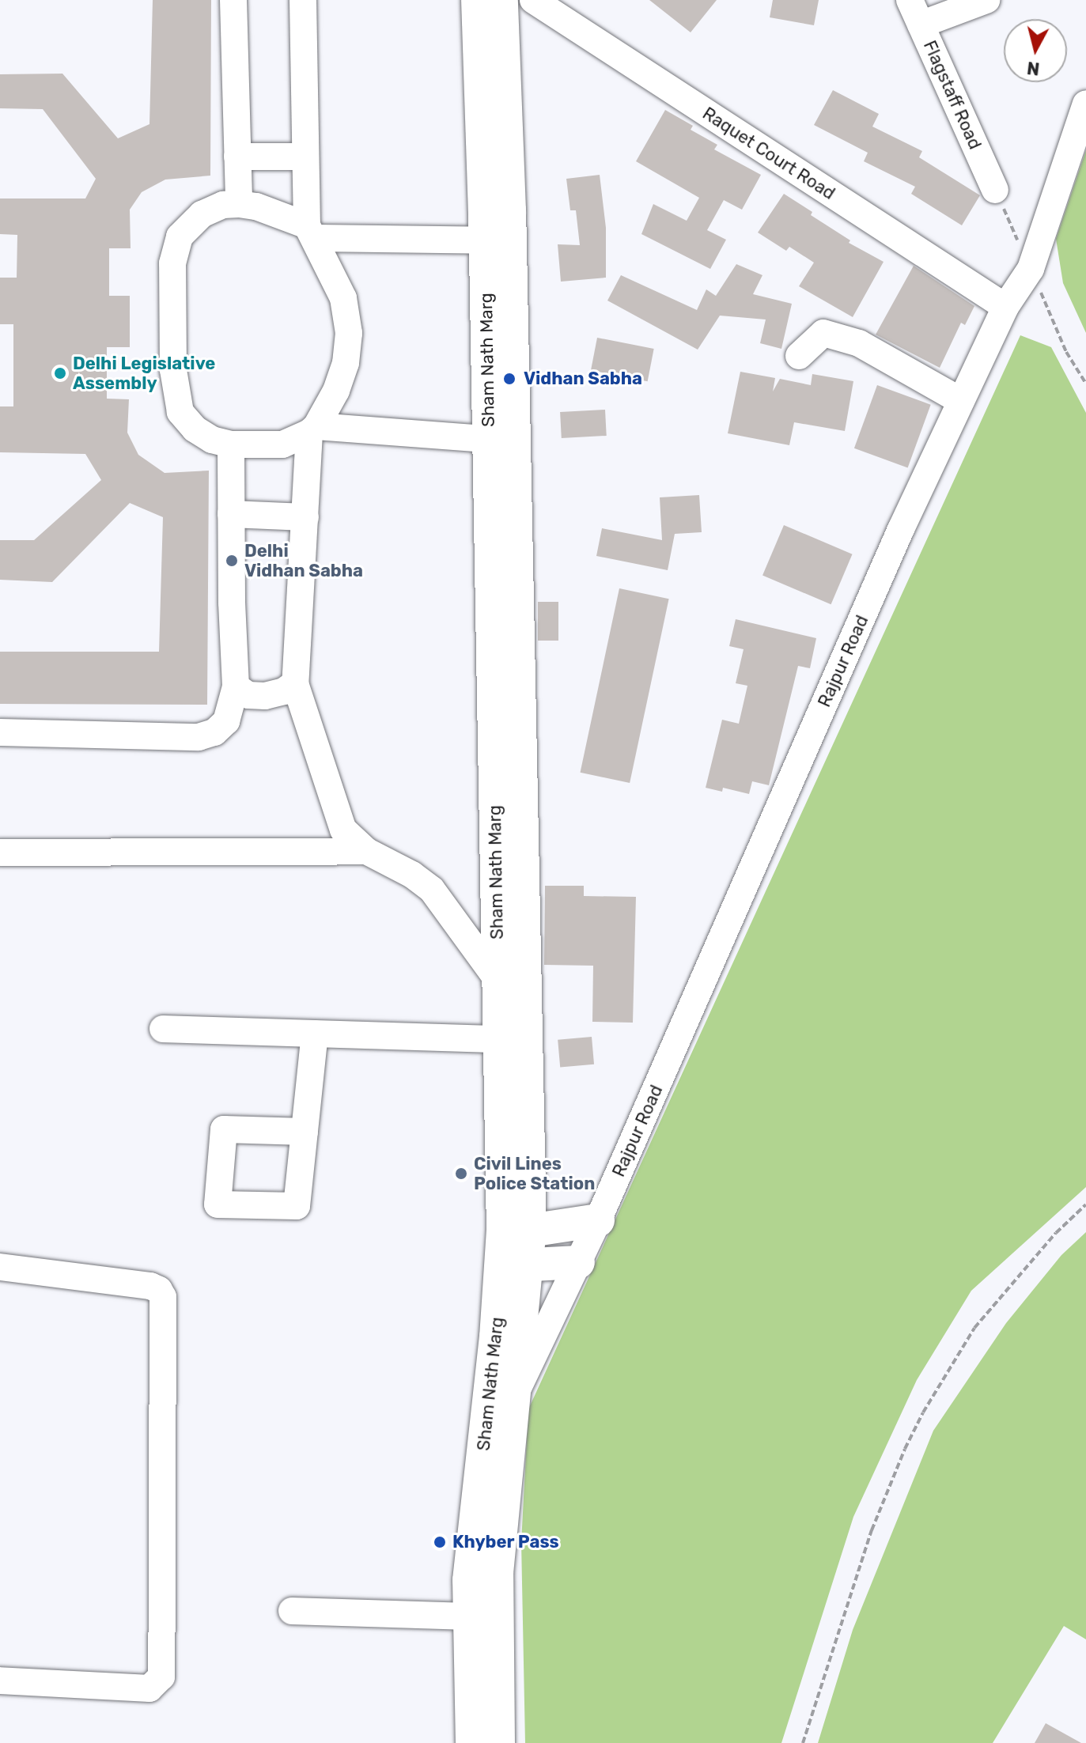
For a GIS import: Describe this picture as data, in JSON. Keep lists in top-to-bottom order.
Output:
{
  "streets": {
    "main road": ["Sham Nath Marg"],
    "street": ["Flagstaff Road", "Raquet Court Road", "Rajpur Road"]
  },
  "crossings": [
    ["Raquet Court Road", "Rajpur Road"],
    ["Sham Nath Marg", "Rajpur Road"]
  ],
  "places": [
    "Delhi Legislative Assembly",
    "Vidhan Sabha",
    "Delhi Vidhan Sabha",
    "Civil Lines Police Station",
    "Khyber Pass"
  ],
  "north": "bottom"
}
